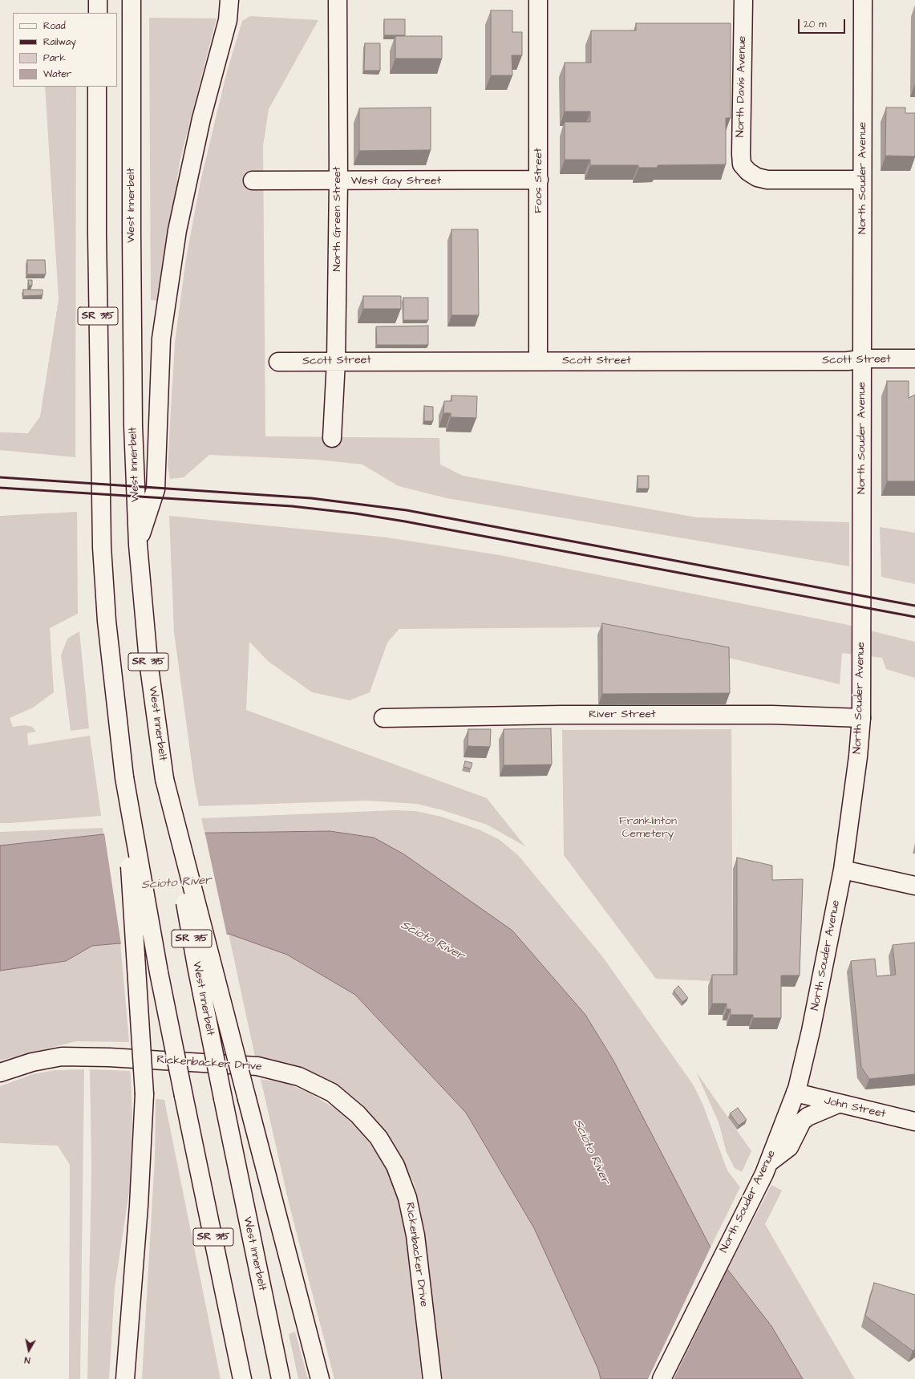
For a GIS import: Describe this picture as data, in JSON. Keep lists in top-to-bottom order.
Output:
{
  "streets": {
    "main road": [
      "North Davis Avenue",
      "North Souder Avenue",
      "Foos Street",
      "West Gay Street",
      "West Innerbelt",
      "North Green Street",
      "SR 315",
      "Scott Street",
      "River Street",
      "Rickenbacker Drive",
      "John Street"
    ]
  },
  "crossings": [
    ["North Davis Avenue", "North Souder Avenue"],
    ["North Souder Avenue", "Scott Street"],
    ["North Souder Avenue", "River Street"],
    ["North Souder Avenue", "John Street"],
    ["Foos Street", "West Gay Street"],
    ["Foos Street", "Scott Street"],
    ["West Gay Street", "North Green Street"],
    ["North Green Street", "Scott Street"]
  ],
  "water": ["Scioto River"],
  "parks": ["Franklinton Cemetery"],
  "legend": [
    "Road",
    "Railway",
    "Park",
    "Water"
  ],
  "scale_bar": "20 m",
  "north": "bottom"
}
